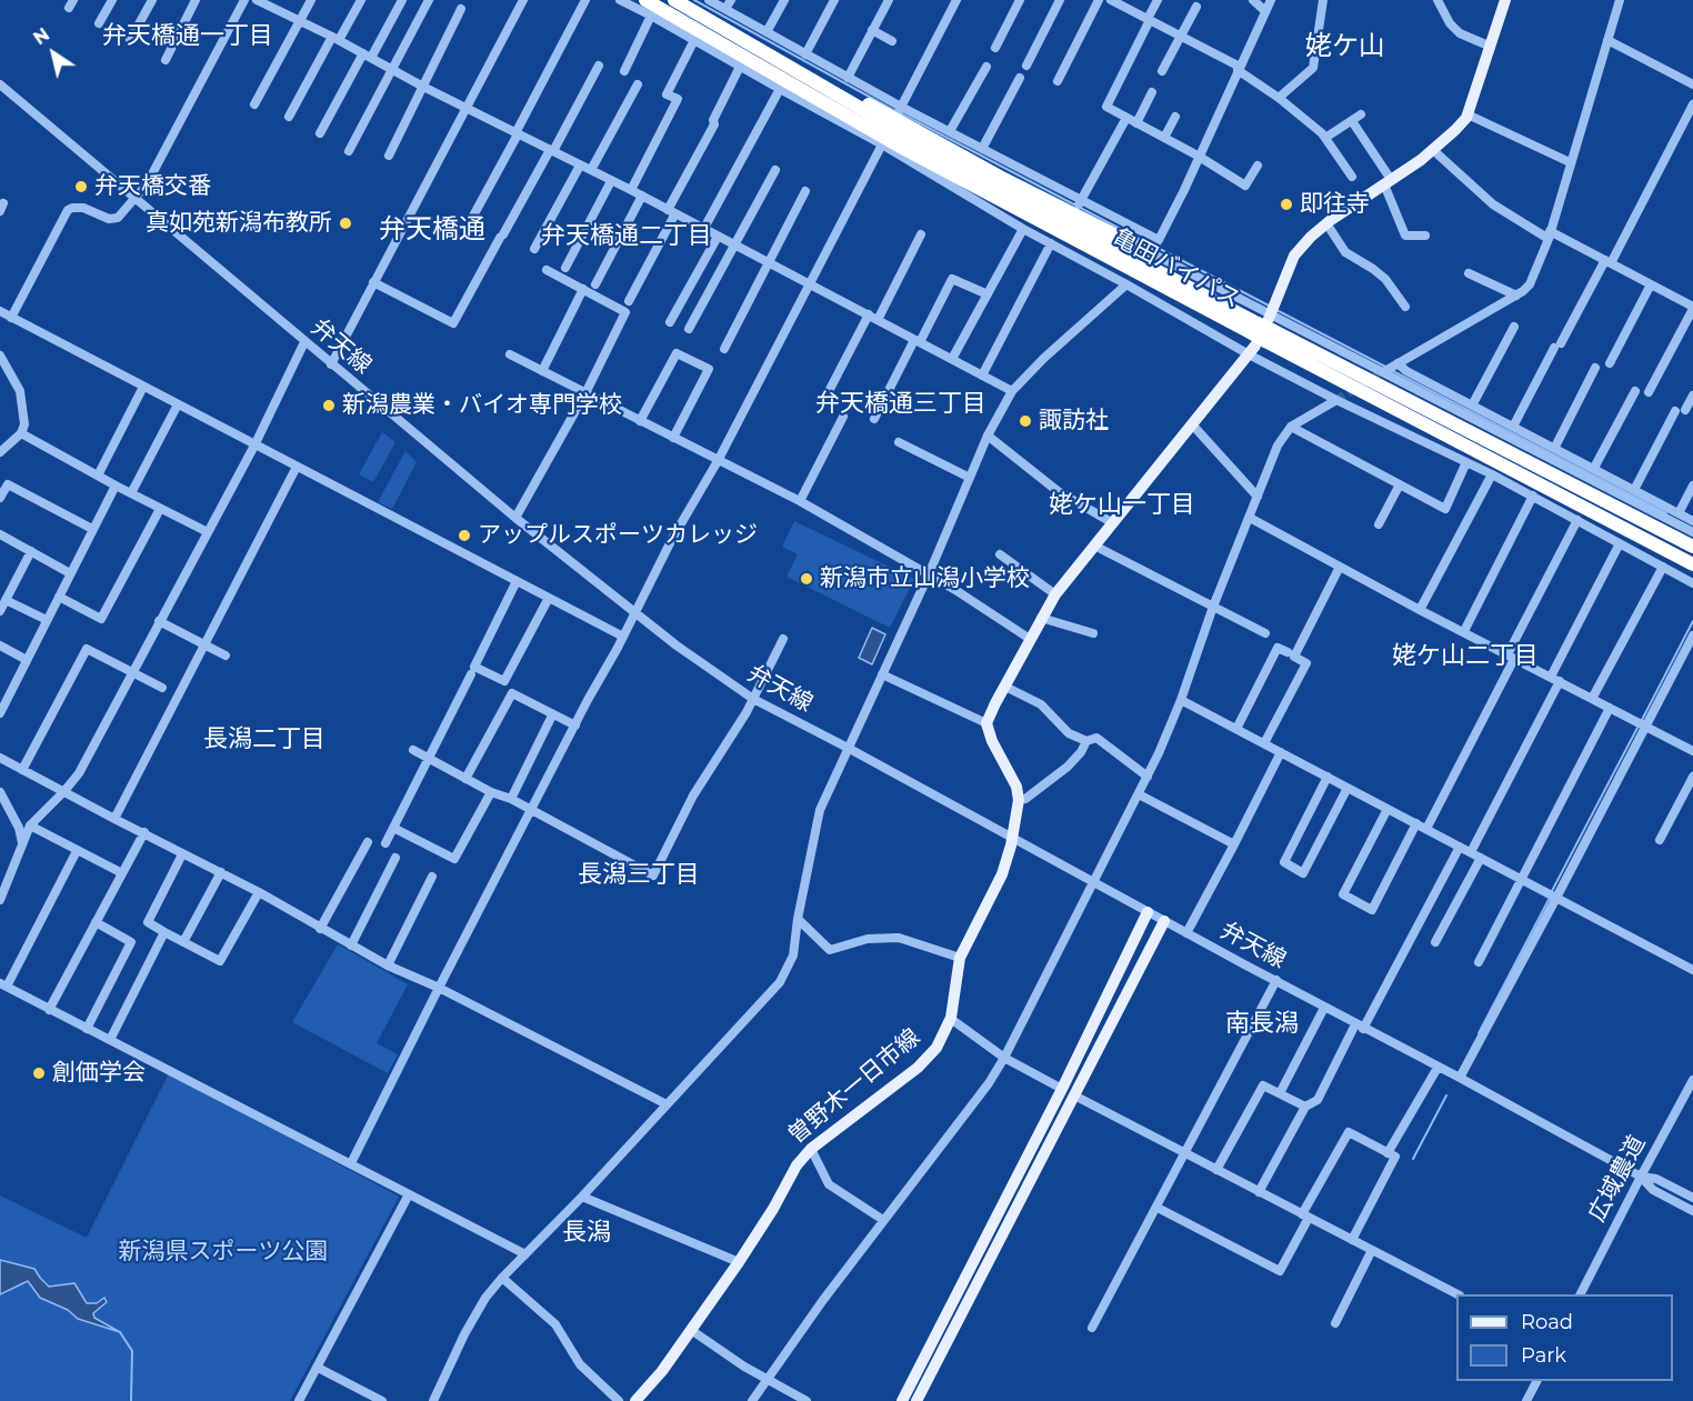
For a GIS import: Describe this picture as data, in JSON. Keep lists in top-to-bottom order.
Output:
{
  "streets": {
    "highway": ["亀田バイパス"],
    "main road": ["曽野木一日市線"],
    "street": ["弁天線", "広域農道"]
  },
  "crossings": [
    ["弁天線", "曽野木一日市線"],
    ["弁天線", "広域農道"]
  ],
  "districts": [
    "弁天橋通一丁目",
    "姥ケ山",
    "弁天橋通",
    "弁天橋通二丁目",
    "弁天橋通三丁目",
    "姥ケ山一丁目",
    "姥ケ山二丁目",
    "長潟二丁目",
    "長潟三丁目",
    "南長潟",
    "長潟"
  ],
  "parks": ["新潟県スポーツ公園"],
  "places": [
    "弁天橋交番",
    "即往寺",
    "真如苑新潟布教所",
    "新潟農業・バイオ専門学校",
    "諏訪社",
    "アップルスポーツカレッジ",
    "新潟市立山潟小学校",
    "創価学会"
  ],
  "legend": ["Road", "Park"],
  "north": "top left"
}
